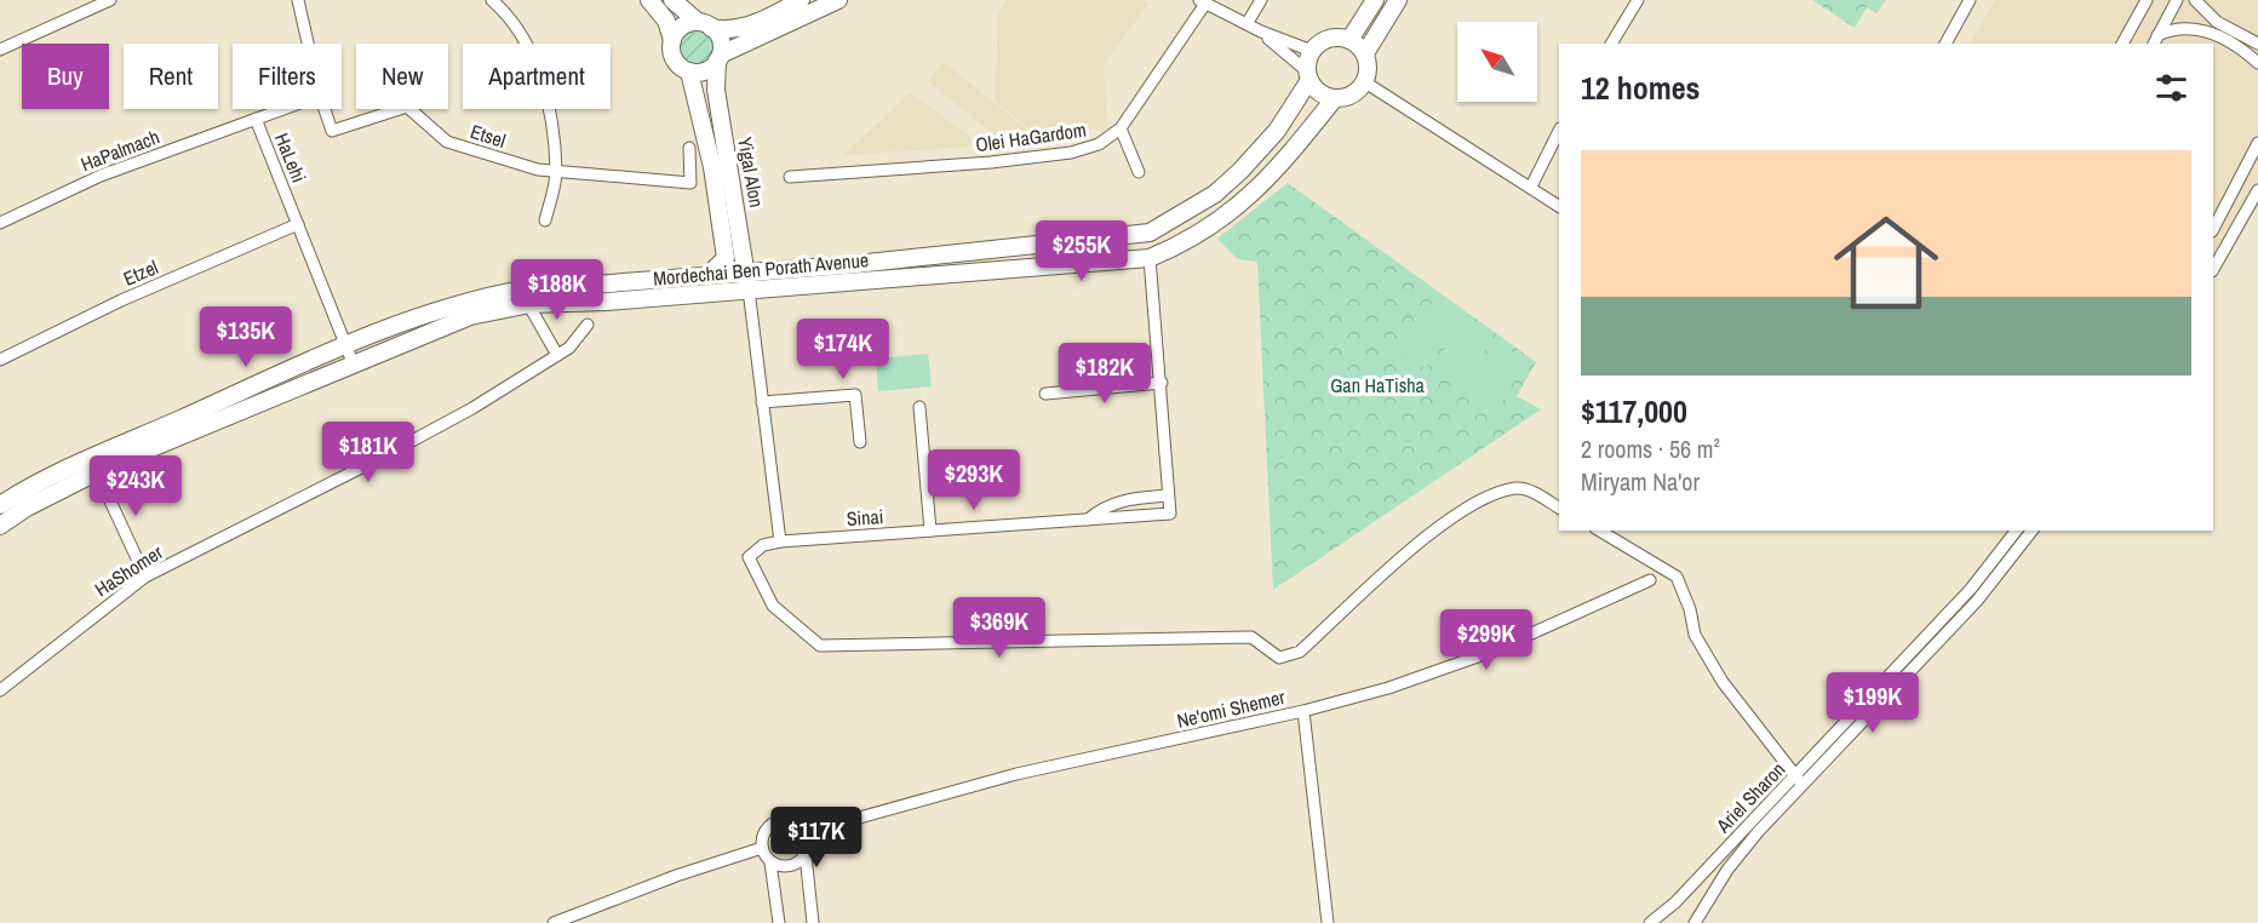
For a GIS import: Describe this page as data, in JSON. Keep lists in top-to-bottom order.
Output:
{
  "streets": {
    "street": [
      "Etsel",
      "Olei HaGardom",
      "HaPalmach",
      "HaLehi",
      "Yigal Alon",
      "Mordechai Ben Porath Avenue",
      "Etzel",
      "Sinai",
      "HaShomer",
      "Ne'omi Shemer",
      "Ariel Sharon"
    ]
  },
  "crossings": [
    ["HaPalmach", "HaLehi"],
    ["HaLehi", "Mordechai Ben Porath Avenue"],
    ["HaLehi", "Etzel"],
    ["Yigal Alon", "Mordechai Ben Porath Avenue"]
  ],
  "parks": ["Gan HaTisha"],
  "north": "top left",
  "page": {
    "chip": [
      "Buy",
      "Rent",
      "Filters",
      "New",
      "Apartment"
    ],
    "heading": "12 homes",
    "list": [
      {
        "name": "$117,000",
        "note": "2 rooms · 56 m² · Miryam Na'or"
      }
    ],
    "price": [
      "$255K",
      "$188K",
      "$135K",
      "$174K",
      "$182K",
      "$181K",
      "$293K",
      "$243K",
      "$369K",
      "$299K",
      "$199K",
      "$117K"
    ]
  }
}
